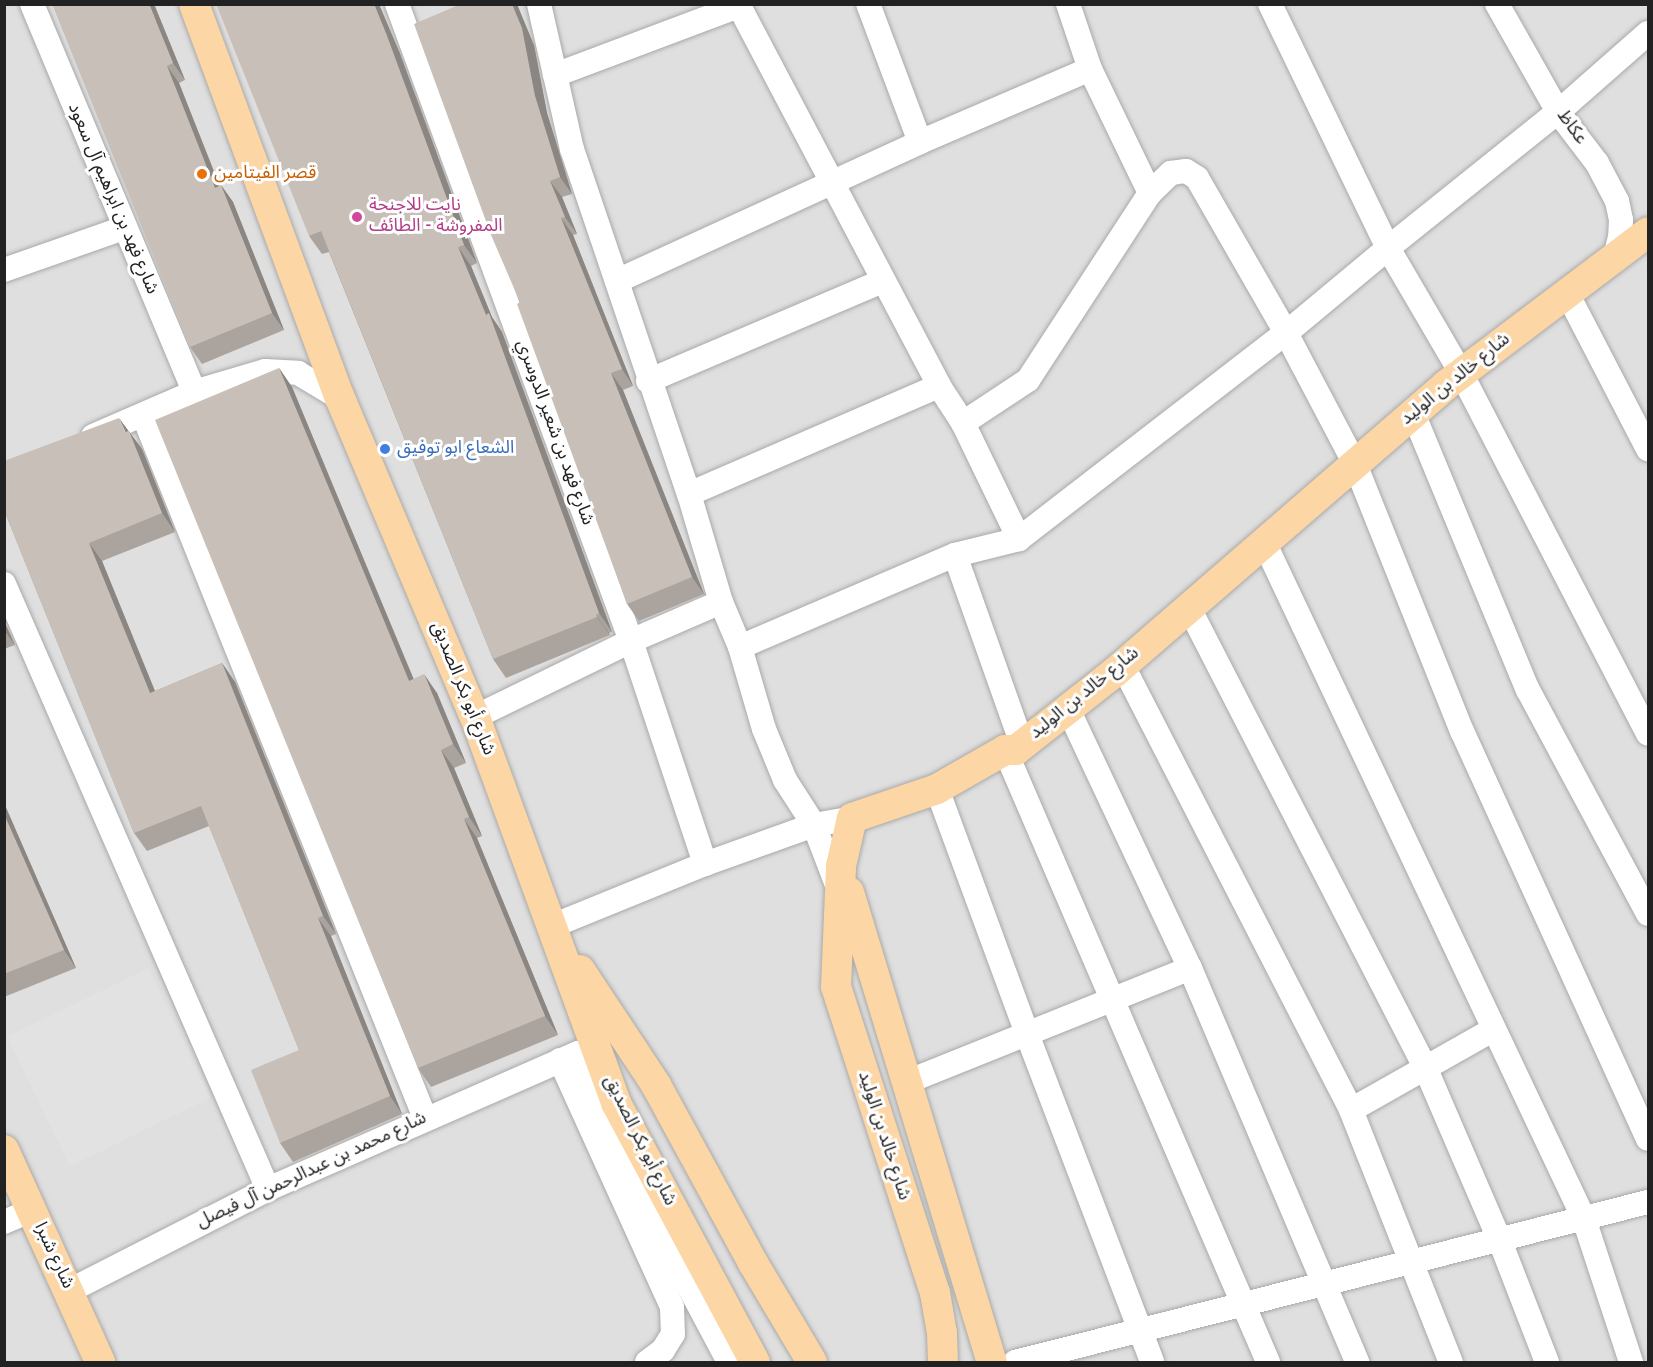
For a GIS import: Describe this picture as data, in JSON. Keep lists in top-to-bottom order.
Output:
{
  "streets": {
    "main road": ["شارع خالد بن الوليد", "شارع أبو بكر الصديق", "شارع شبرا"],
    "street": [
      "عكاظ",
      "شارع فهد بن ابراهيم آل سعود",
      "شارع فهد بن شعير الدوسري",
      "شارع محمد بن عبدالرحمن آل فيصل"
    ]
  },
  "crossings": [
    ["عكاظ", "شارع خالد بن الوليد"],
    ["شارع محمد بن عبدالرحمن آل فيصل", "شارع شبرا"]
  ],
  "places": ["قصر الفيتامين", "نايت للاجنحة المفروشة - الطائف", "الشعاع ابو توفيق"]
}
